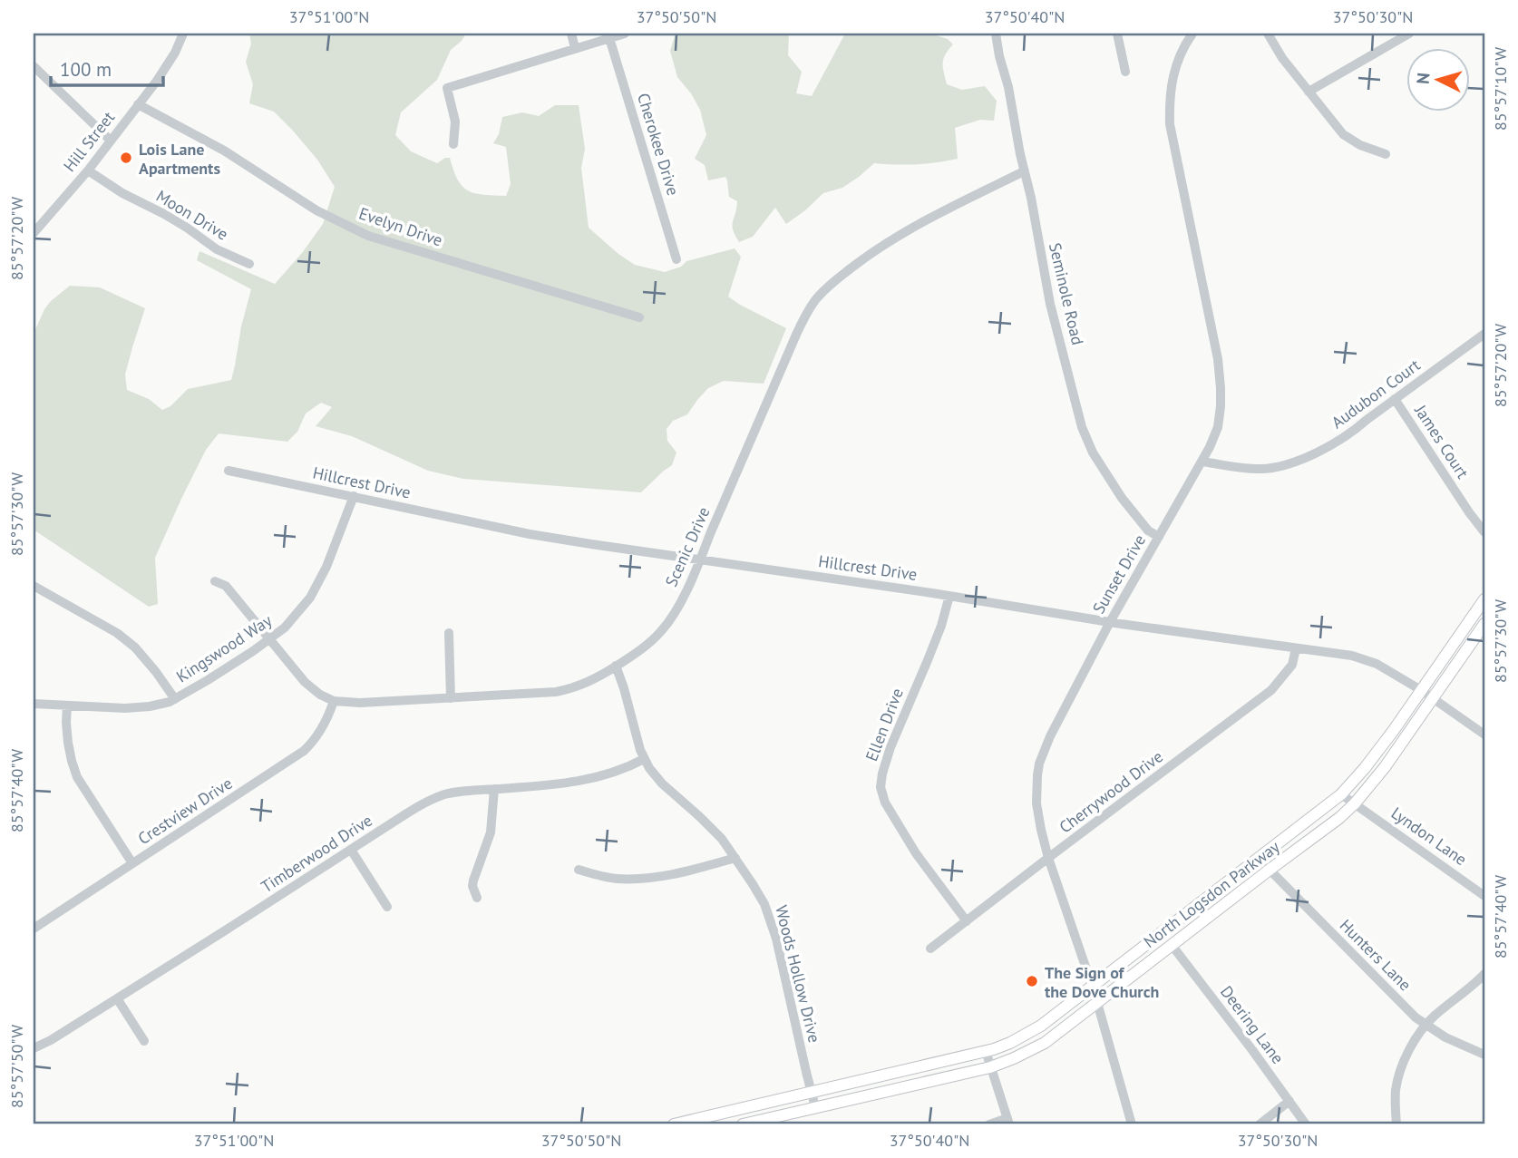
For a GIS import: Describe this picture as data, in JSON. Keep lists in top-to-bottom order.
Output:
{
  "streets": {
    "main road": ["North Logsdon Parkway"],
    "street": [
      "Hill Street",
      "Cherokee Drive",
      "Moon Drive",
      "Evelyn Drive",
      "Seminole Road",
      "Audubon Court",
      "James Court",
      "Hillcrest Drive",
      "Scenic Drive",
      "Sunset Drive",
      "Kingswood Way",
      "Ellen Drive",
      "Cherrywood Drive",
      "Crestview Drive",
      "Lyndon Lane",
      "Timberwood Drive",
      "Hunters Lane",
      "Woods Hollow Drive",
      "Deering Lane"
    ]
  },
  "crossings": [
    ["Hill Street", "Moon Drive"],
    ["Hill Street", "Evelyn Drive"],
    ["Seminole Road", "Scenic Drive"],
    ["Seminole Road", "Sunset Drive"],
    ["Audubon Court", "James Court"],
    ["Audubon Court", "Sunset Drive"],
    ["Hillcrest Drive", "Scenic Drive"],
    ["Hillcrest Drive", "Sunset Drive"],
    ["Hillcrest Drive", "Kingswood Way"],
    ["Hillcrest Drive", "Ellen Drive"],
    ["Hillcrest Drive", "Cherrywood Drive"],
    ["Hillcrest Drive", "North Logsdon Parkway"],
    ["Scenic Drive", "Crestview Drive"],
    ["Scenic Drive", "Woods Hollow Drive"],
    ["Sunset Drive", "Cherrywood Drive"],
    ["Sunset Drive", "North Logsdon Parkway"],
    ["Ellen Drive", "Cherrywood Drive"],
    ["Lyndon Lane", "North Logsdon Parkway"],
    ["Timberwood Drive", "Woods Hollow Drive"],
    ["North Logsdon Parkway", "Hunters Lane"],
    ["North Logsdon Parkway", "Woods Hollow Drive"],
    ["North Logsdon Parkway", "Deering Lane"]
  ],
  "places": ["Lois Lane Apartments", "The Sign of the Dove Church"],
  "scale_bar": "100 m",
  "north": "left",
  "coordinates": [
    "37°51'00\"N",
    "37°50'50\"N",
    "37°50'40\"N",
    "37°50'30\"N",
    "85°57'10\"W",
    "85°57'20\"W",
    "85°57'30\"W",
    "85°57'40\"W",
    "85°57'50\"W"
  ]
}
